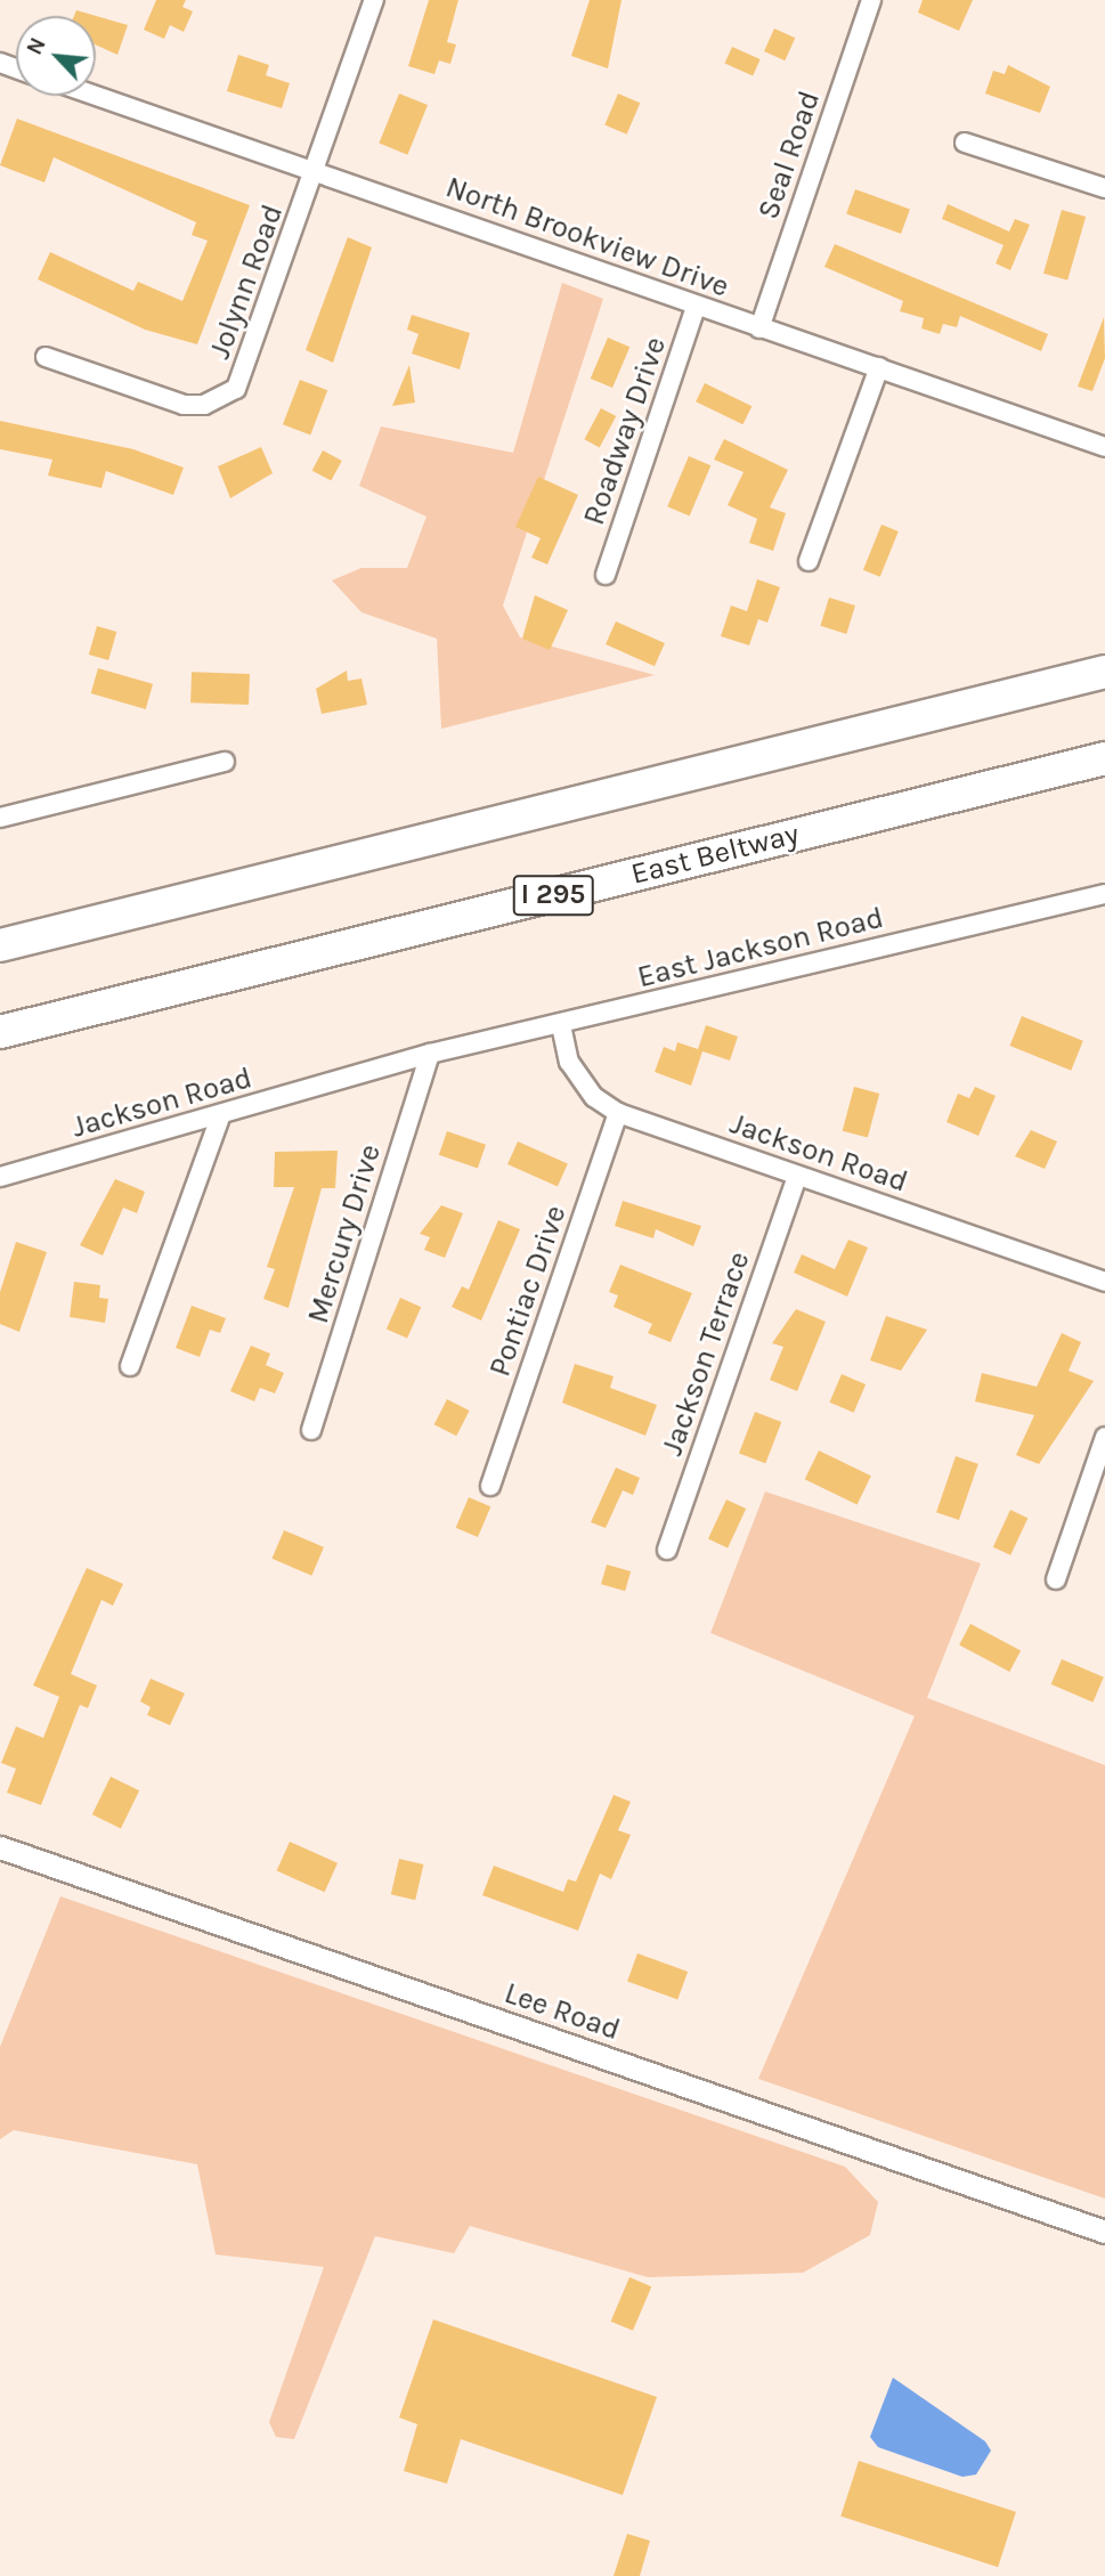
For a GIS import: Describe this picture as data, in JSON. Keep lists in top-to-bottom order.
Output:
{
  "streets": {
    "highway": ["East Beltway", "I 295"],
    "street": [
      "Seal Road",
      "North Brookview Drive",
      "Jolynn Road",
      "Roadway Drive",
      "East Jackson Road",
      "Jackson Road",
      "Mercury Drive",
      "Pontiac Drive",
      "Jackson Terrace",
      "Lee Road"
    ]
  },
  "crossings": [
    ["Seal Road", "North Brookview Drive"],
    ["North Brookview Drive", "Jolynn Road"],
    ["North Brookview Drive", "Roadway Drive"],
    ["East Jackson Road", "Jackson Road"],
    ["East Jackson Road", "Mercury Drive"],
    ["Jackson Road", "Mercury Drive"],
    ["Jackson Road", "Pontiac Drive"],
    ["Jackson Road", "Jackson Terrace"]
  ],
  "north": "top left"
}
